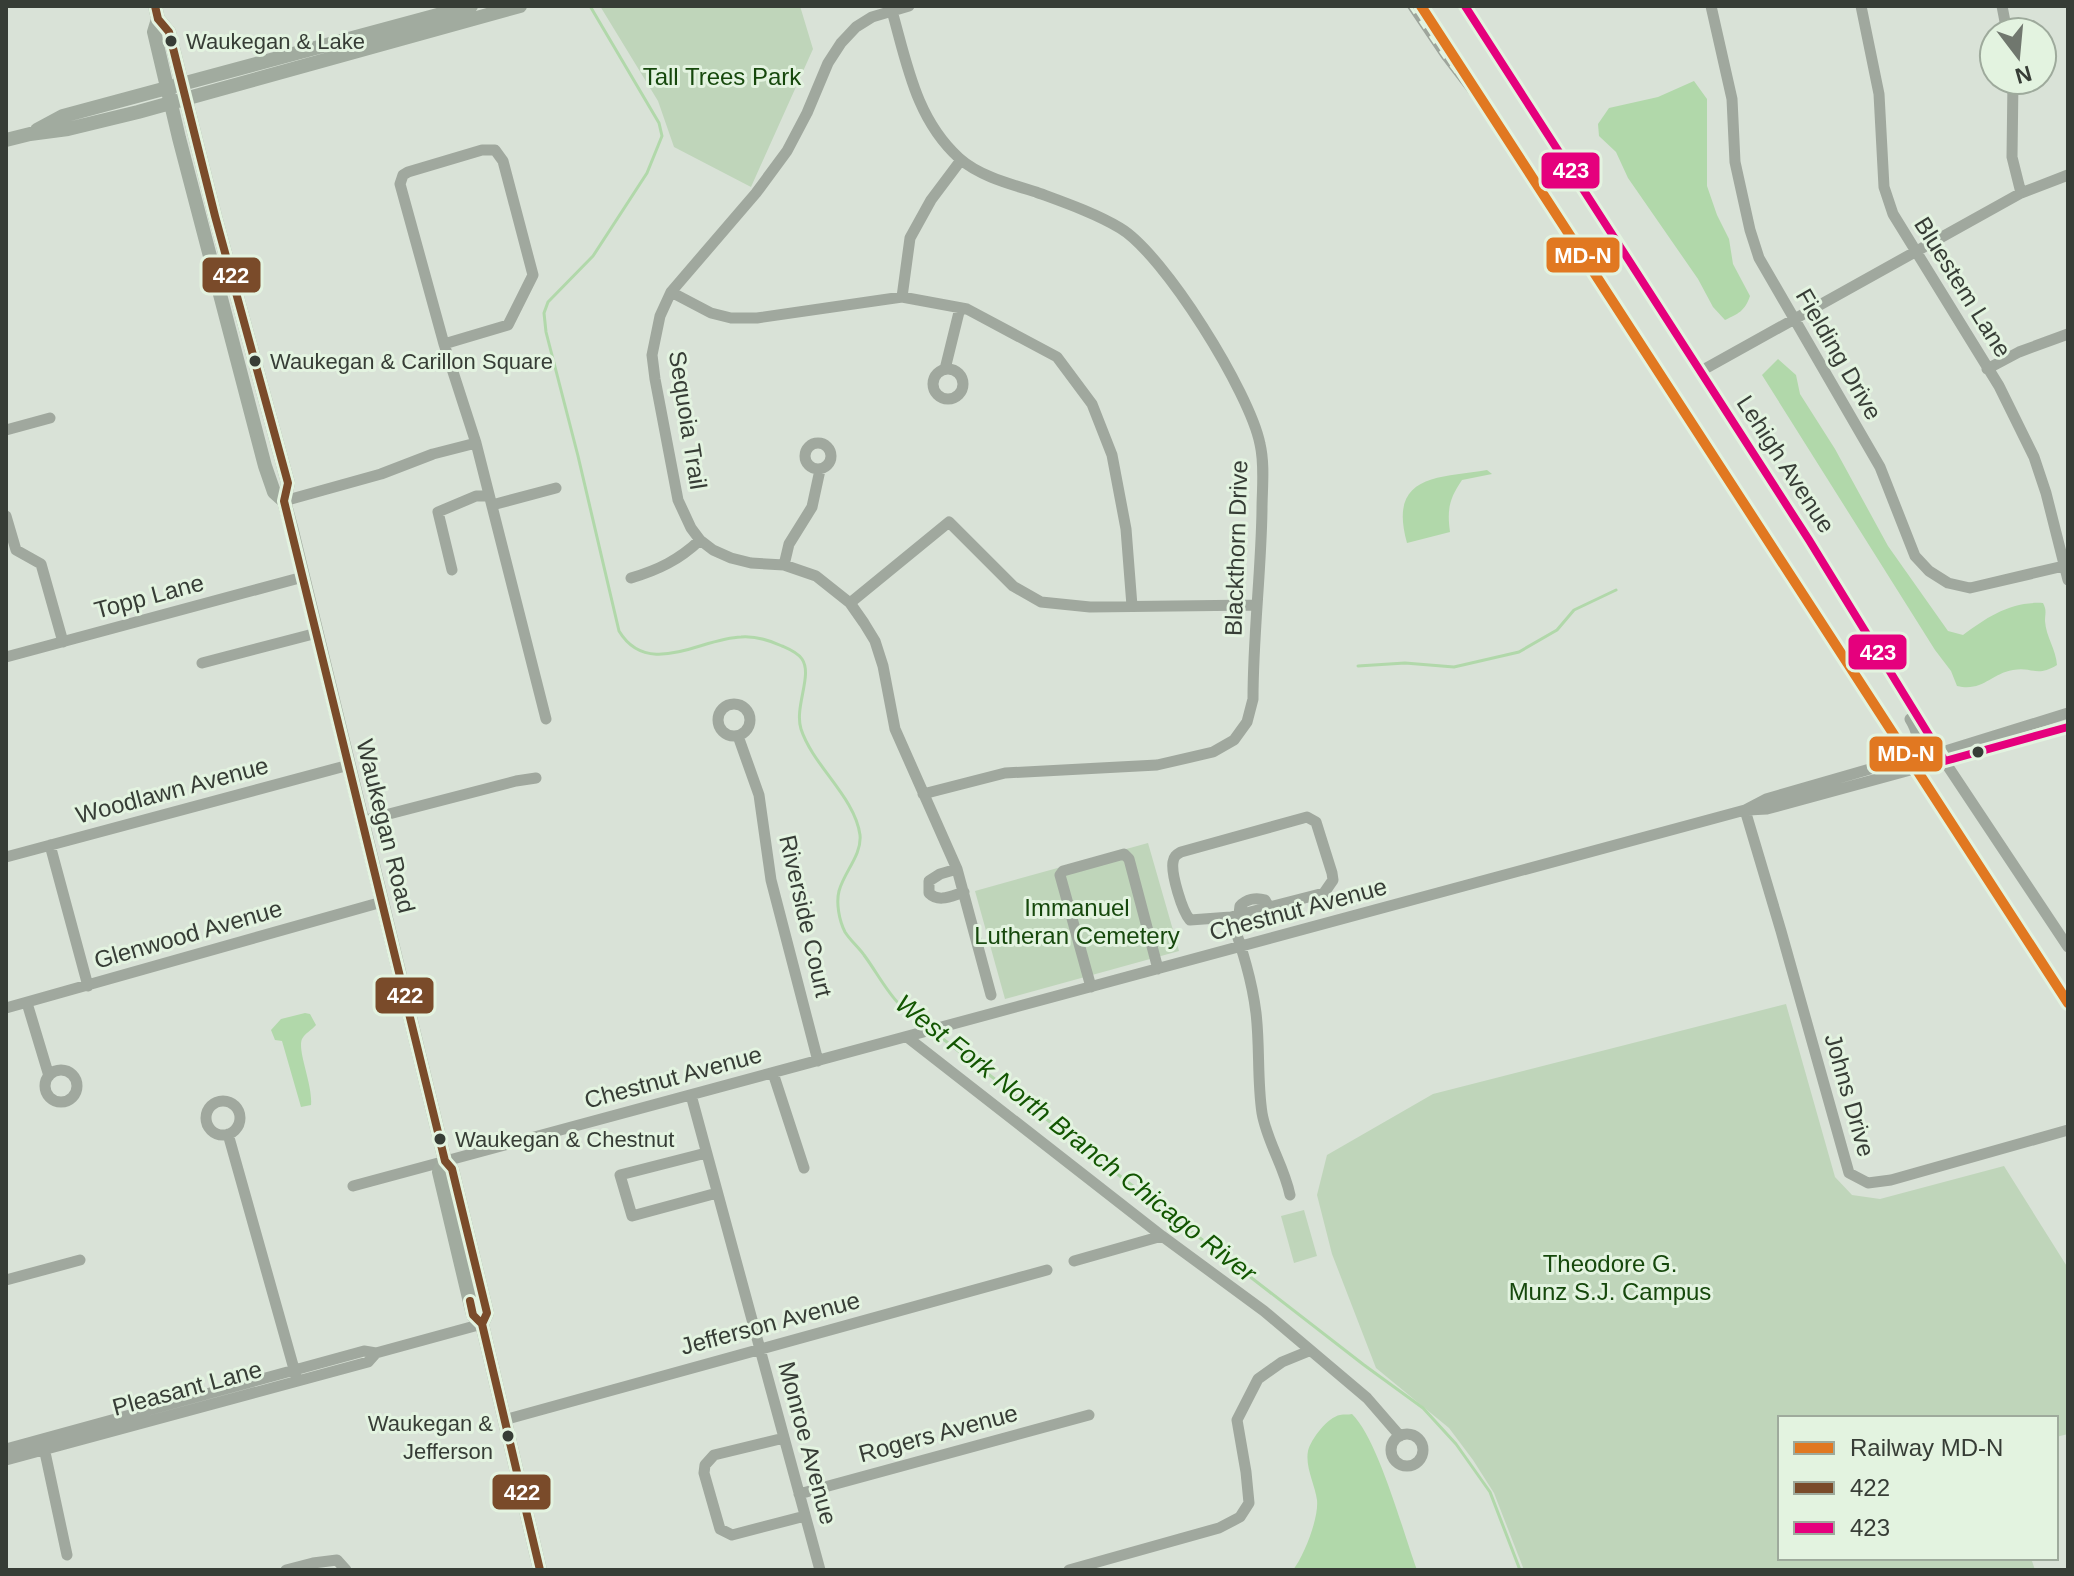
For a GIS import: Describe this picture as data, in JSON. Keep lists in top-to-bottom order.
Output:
{
  "streets": {
    "main road": ["Waukegan Road"],
    "street": [
      "Bluestem Lane",
      "Fielding Drive",
      "Sequoia Trail",
      "Lehigh Avenue",
      "Blackthorn Drive",
      "Topp Lane",
      "Woodlawn Avenue",
      "Chestnut Avenue",
      "Riverside Court",
      "Glenwood Avenue",
      "Johns Drive",
      "Jefferson Avenue",
      "Pleasant Lane",
      "Rogers Avenue",
      "Monroe Avenue"
    ]
  },
  "crossings": [
    ["Bluestem Lane", "Fielding Drive"],
    ["Sequoia Trail", "Blackthorn Drive"],
    ["Lehigh Avenue", "Chestnut Avenue"],
    ["Topp Lane", "Waukegan Road"],
    ["Woodlawn Avenue", "Waukegan Road"],
    ["Waukegan Road", "Chestnut Avenue"],
    ["Waukegan Road", "Glenwood Avenue"],
    ["Waukegan Road", "Jefferson Avenue"],
    ["Waukegan Road", "Pleasant Lane"],
    ["Chestnut Avenue", "Riverside Court"],
    ["Chestnut Avenue", "Johns Drive"],
    ["Chestnut Avenue", "Monroe Avenue"],
    ["Jefferson Avenue", "Monroe Avenue"],
    ["Rogers Avenue", "Monroe Avenue"]
  ],
  "water": ["West Fork North Branch Chicago River"],
  "parks": ["Tall Trees Park", "Immanuel Lutheran Cemetery", "Theodore G. Munz S.J. Campus"],
  "places": [
    "Waukegan & Lake",
    "Waukegan & Carillon Square",
    "Waukegan & Chestnut",
    "Waukegan & Jefferson"
  ],
  "lines": ["rail line MD-N", "transit line 422", "transit line 423"],
  "legend": ["Railway MD-N", "422", "423"],
  "north": "bottom"
}
